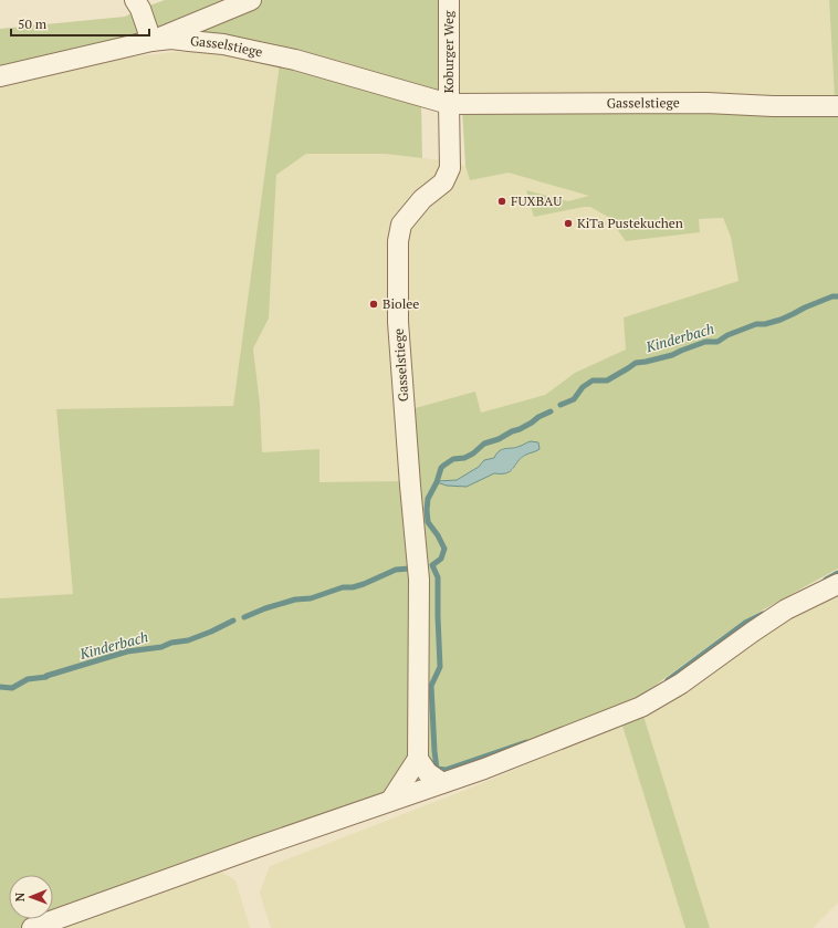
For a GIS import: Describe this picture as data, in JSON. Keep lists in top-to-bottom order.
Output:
{
  "streets": {
    "street": ["Gasselstiege", "Koburger Weg"]
  },
  "crossings": [
    ["Gasselstiege", "Koburger Weg"]
  ],
  "water": ["Kinderbach"],
  "places": ["FUXBAU", "KiTa Pustekuchen", "Biolee"],
  "scale_bar": "50 m",
  "north": "left"
}
